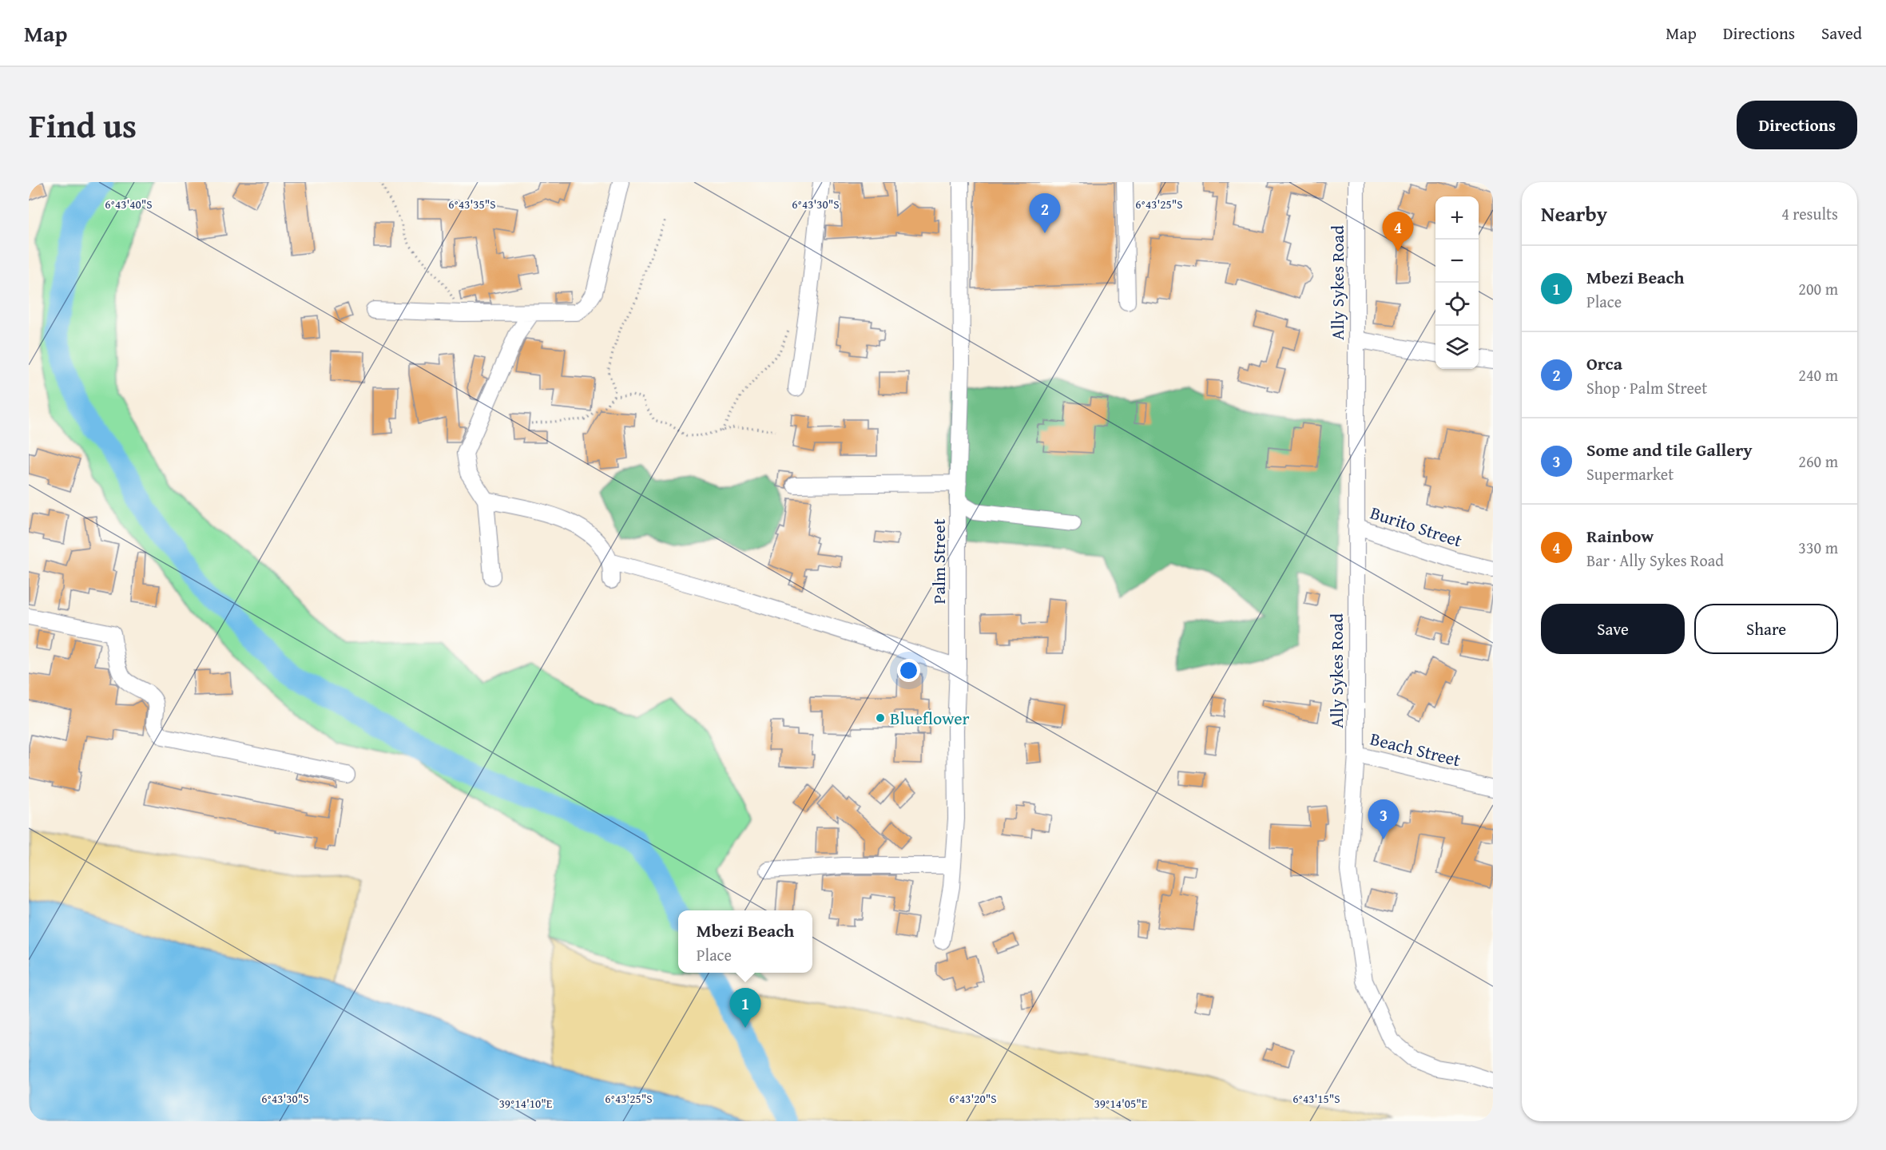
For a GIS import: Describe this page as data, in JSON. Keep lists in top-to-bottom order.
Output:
{
  "streets": {
    "street": [
      "Ally Sykes Road",
      "Burito Street",
      "Palm Street",
      "Beach Street"
    ]
  },
  "crossings": [
    ["Ally Sykes Road", "Burito Street"],
    ["Ally Sykes Road", "Beach Street"]
  ],
  "places": ["Blueflower"],
  "page": {
    "header": "Map",
    "nav": ["Map", "Directions", "Saved"],
    "title": "Find us",
    "buttons": [
      "Directions",
      ["Save", "Share"]
    ],
    "heading": ["Nearby", "4 results"],
    "pins": [
      "2",
      "4",
      "3",
      "1"
    ],
    "map_buttons": ["+", "−"],
    "list": [
      {
        "mark": "1",
        "name": "Mbezi Beach",
        "note": "Place",
        "value": "200 m"
      },
      {
        "mark": "2",
        "name": "Orca",
        "note": "Shop · Palm Street",
        "value": "240 m"
      },
      {
        "mark": "3",
        "name": "Some and tile Gallery",
        "note": "Supermarket",
        "value": "260 m"
      },
      {
        "mark": "4",
        "name": "Rainbow",
        "note": "Bar · Ally Sykes Road",
        "value": "330 m"
      }
    ],
    "popup": ["Mbezi Beach", "Place"]
  },
  "coordinates": [
    "6°43'40\"S",
    "6°43'35\"S",
    "6°43'30\"S",
    "6°43'25\"S",
    "6°43'20\"S",
    "6°43'15\"S",
    "39°14'10\"E",
    "39°14'05\"E"
  ]
}
